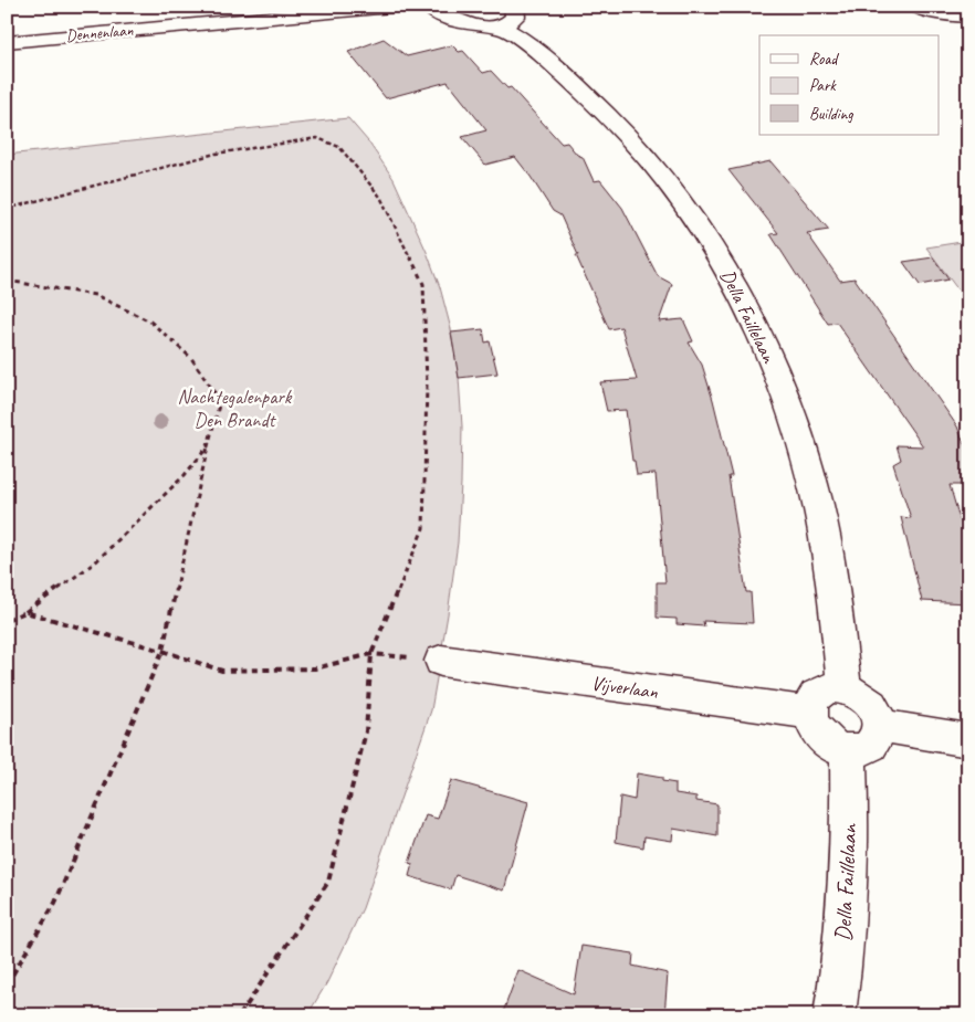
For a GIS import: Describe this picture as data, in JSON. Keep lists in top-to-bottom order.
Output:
{
  "streets": {
    "street": ["Dennenlaan", "Della Faillelaan", "Vijverlaan"]
  },
  "crossings": [
    ["Della Faillelaan", "Vijverlaan"]
  ],
  "parks": ["Nachtegalenpark Den Brandt"],
  "legend": ["Road", "Park", "Building"]
}
